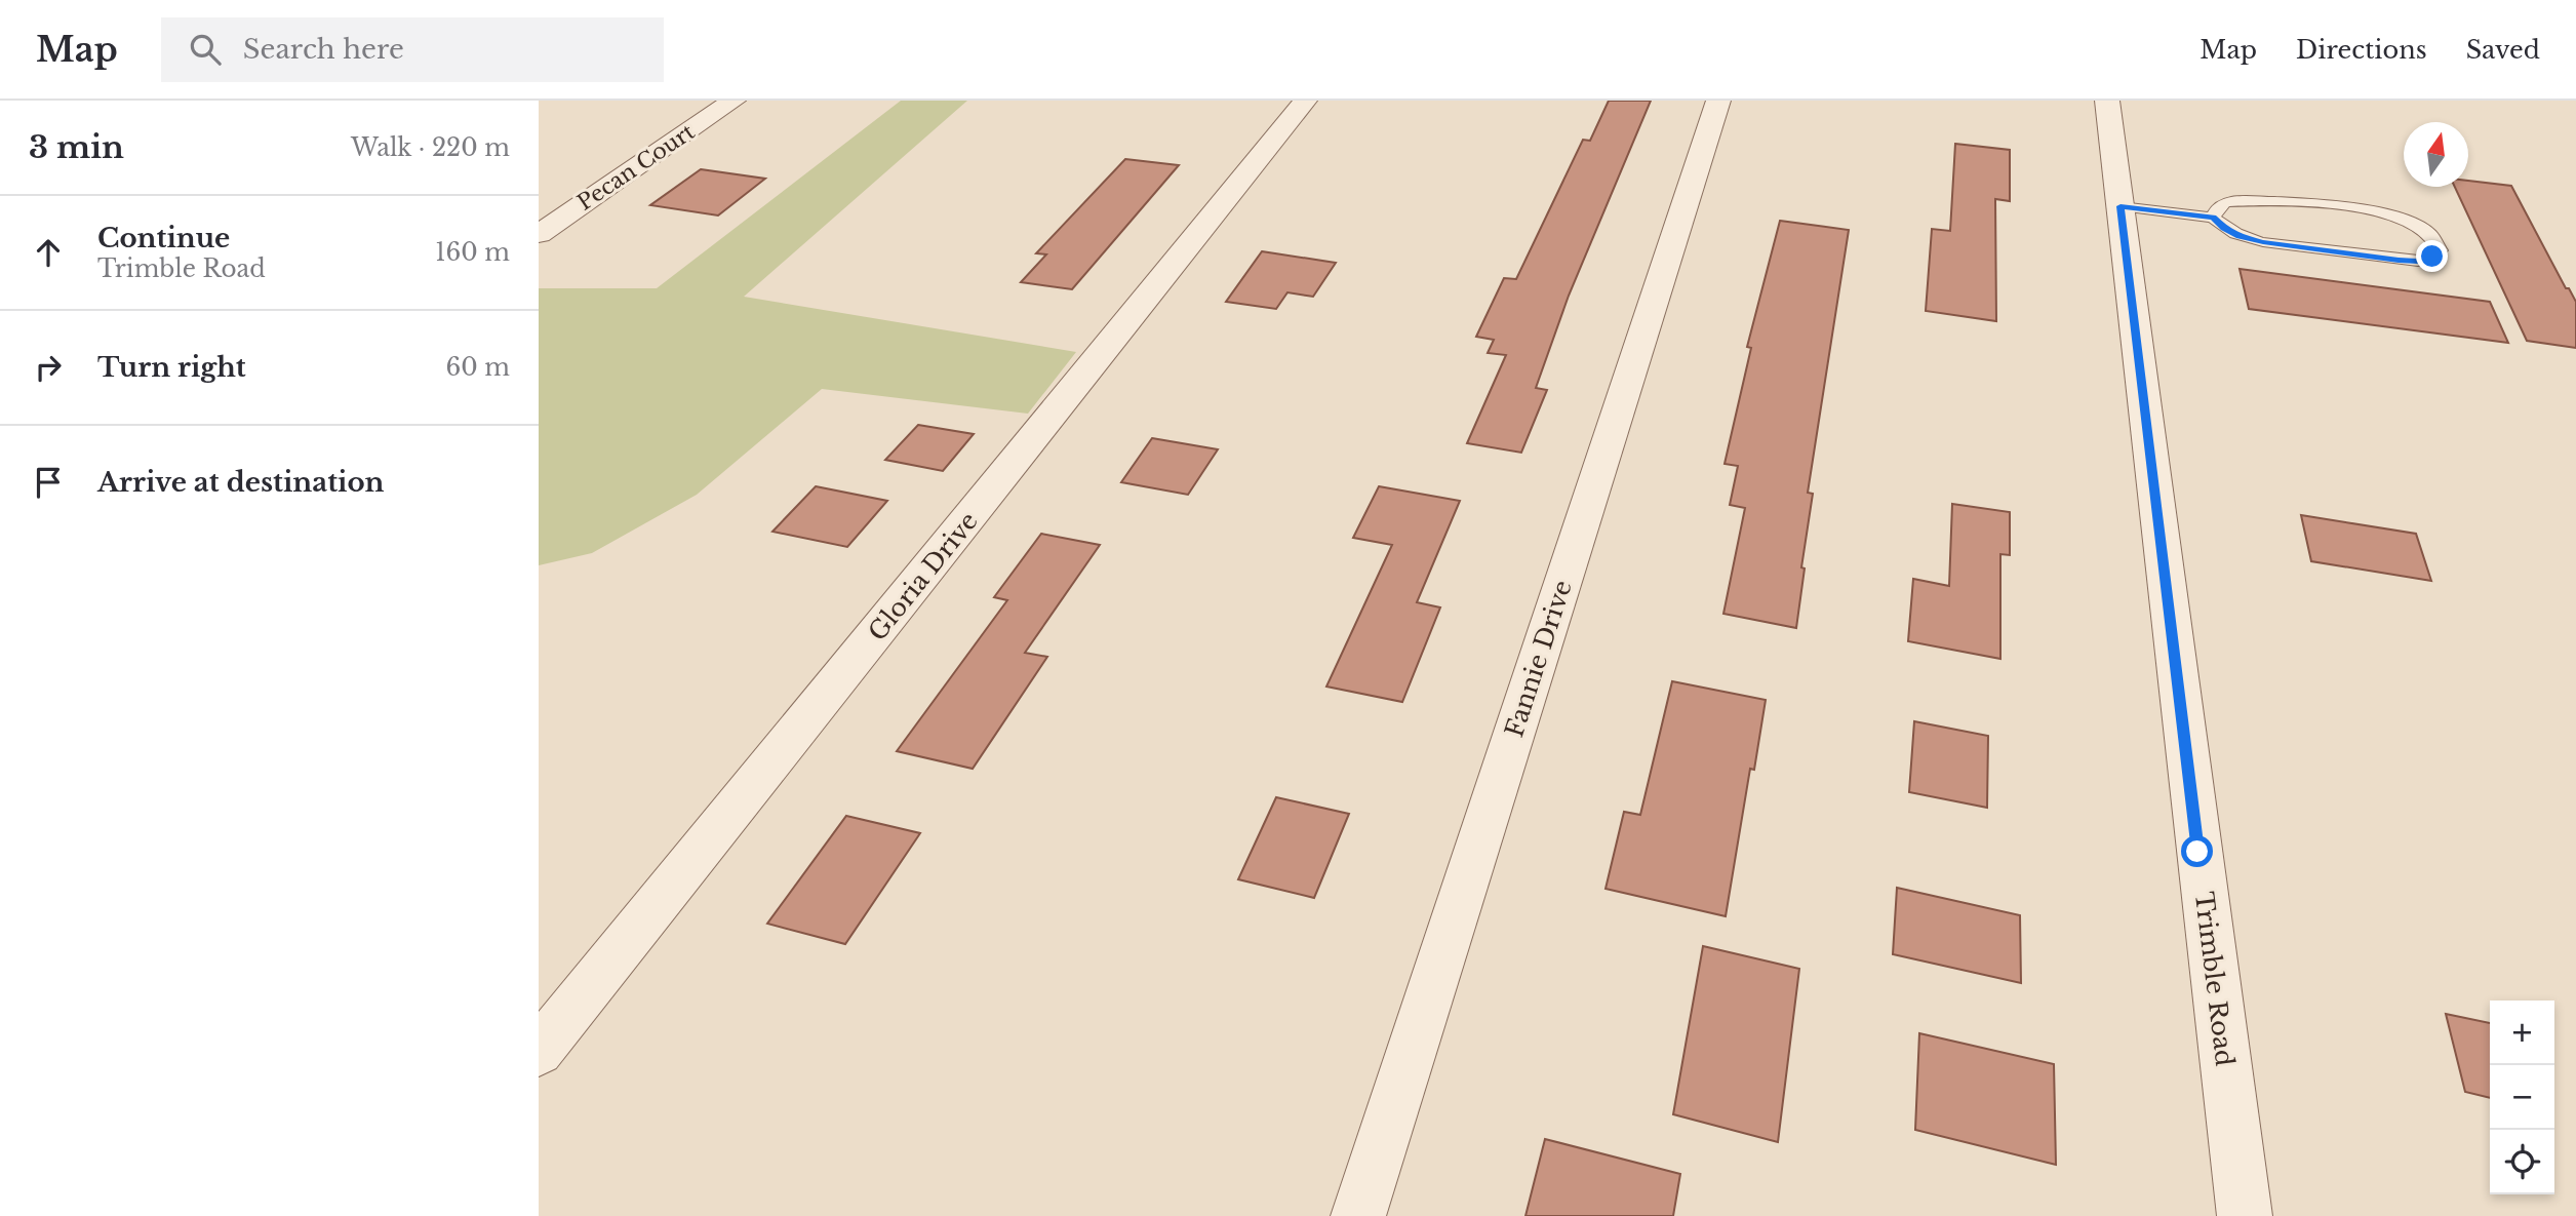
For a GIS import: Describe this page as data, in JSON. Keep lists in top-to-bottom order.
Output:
{
  "streets": {
    "street": [
      "Pecan Court",
      "Gloria Drive",
      "Fannie Drive",
      "Trimble Road"
    ]
  },
  "north": "top",
  "page": {
    "header": "Map",
    "search": "Search here",
    "nav": ["Map", "Directions", "Saved"],
    "heading": ["3 min", "Walk · 220 m"],
    "list": [
      ["Continue", "Trimble Road", "160 m"],
      ["Turn right", "60 m"],
      "Arrive at destination"
    ],
    "map_buttons": ["+", "−"]
  }
}
